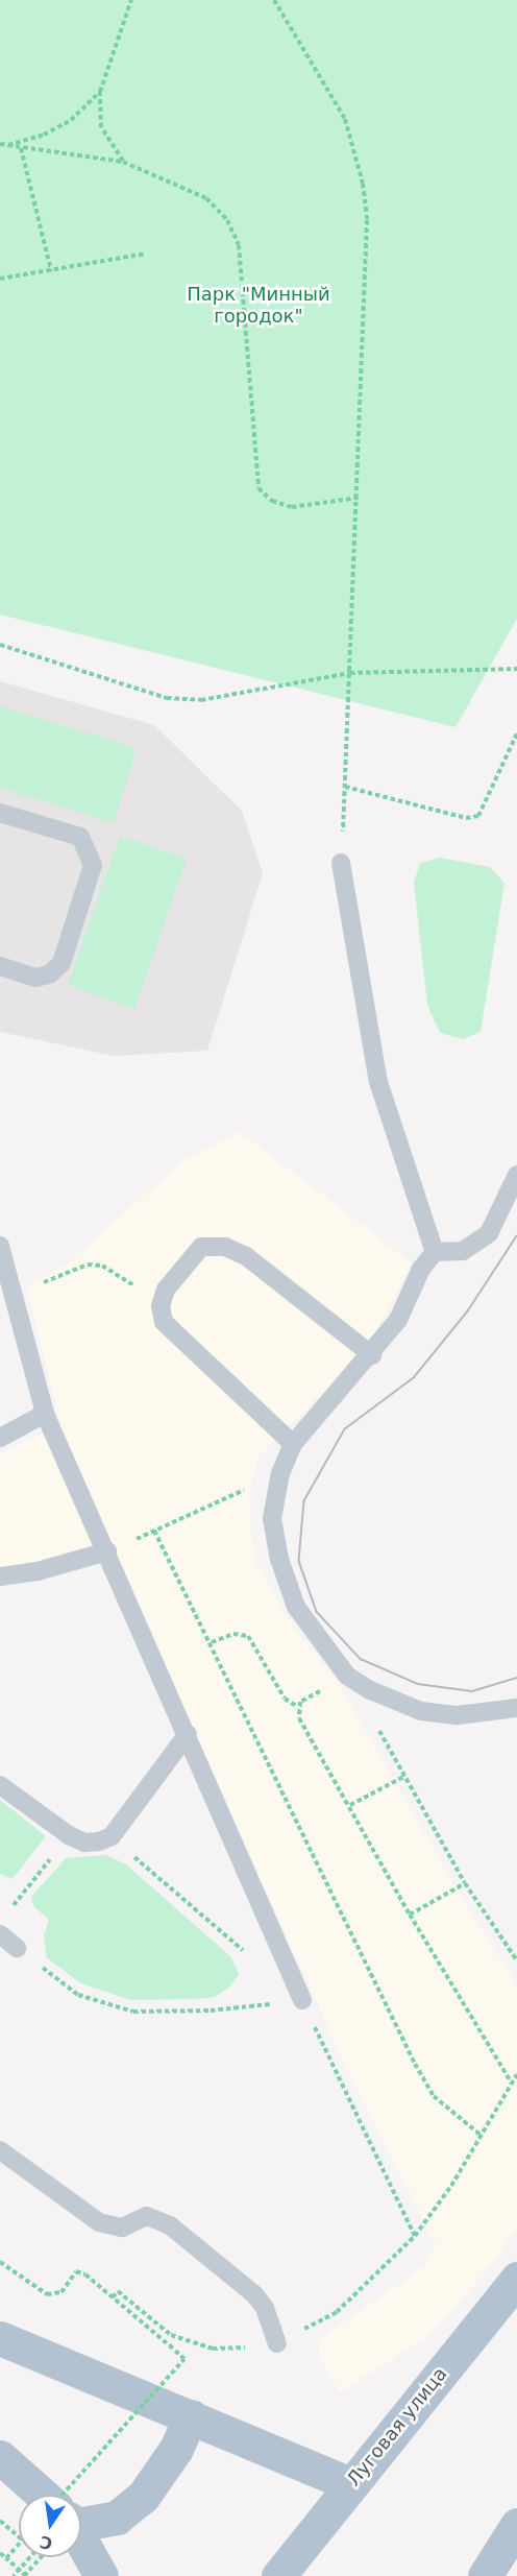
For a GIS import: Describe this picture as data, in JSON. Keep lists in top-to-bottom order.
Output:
{
  "streets": {
    "main road": ["Луговая улица"]
  },
  "parks": ["Парк \"Минный городок\""],
  "north": "bottom"
}
